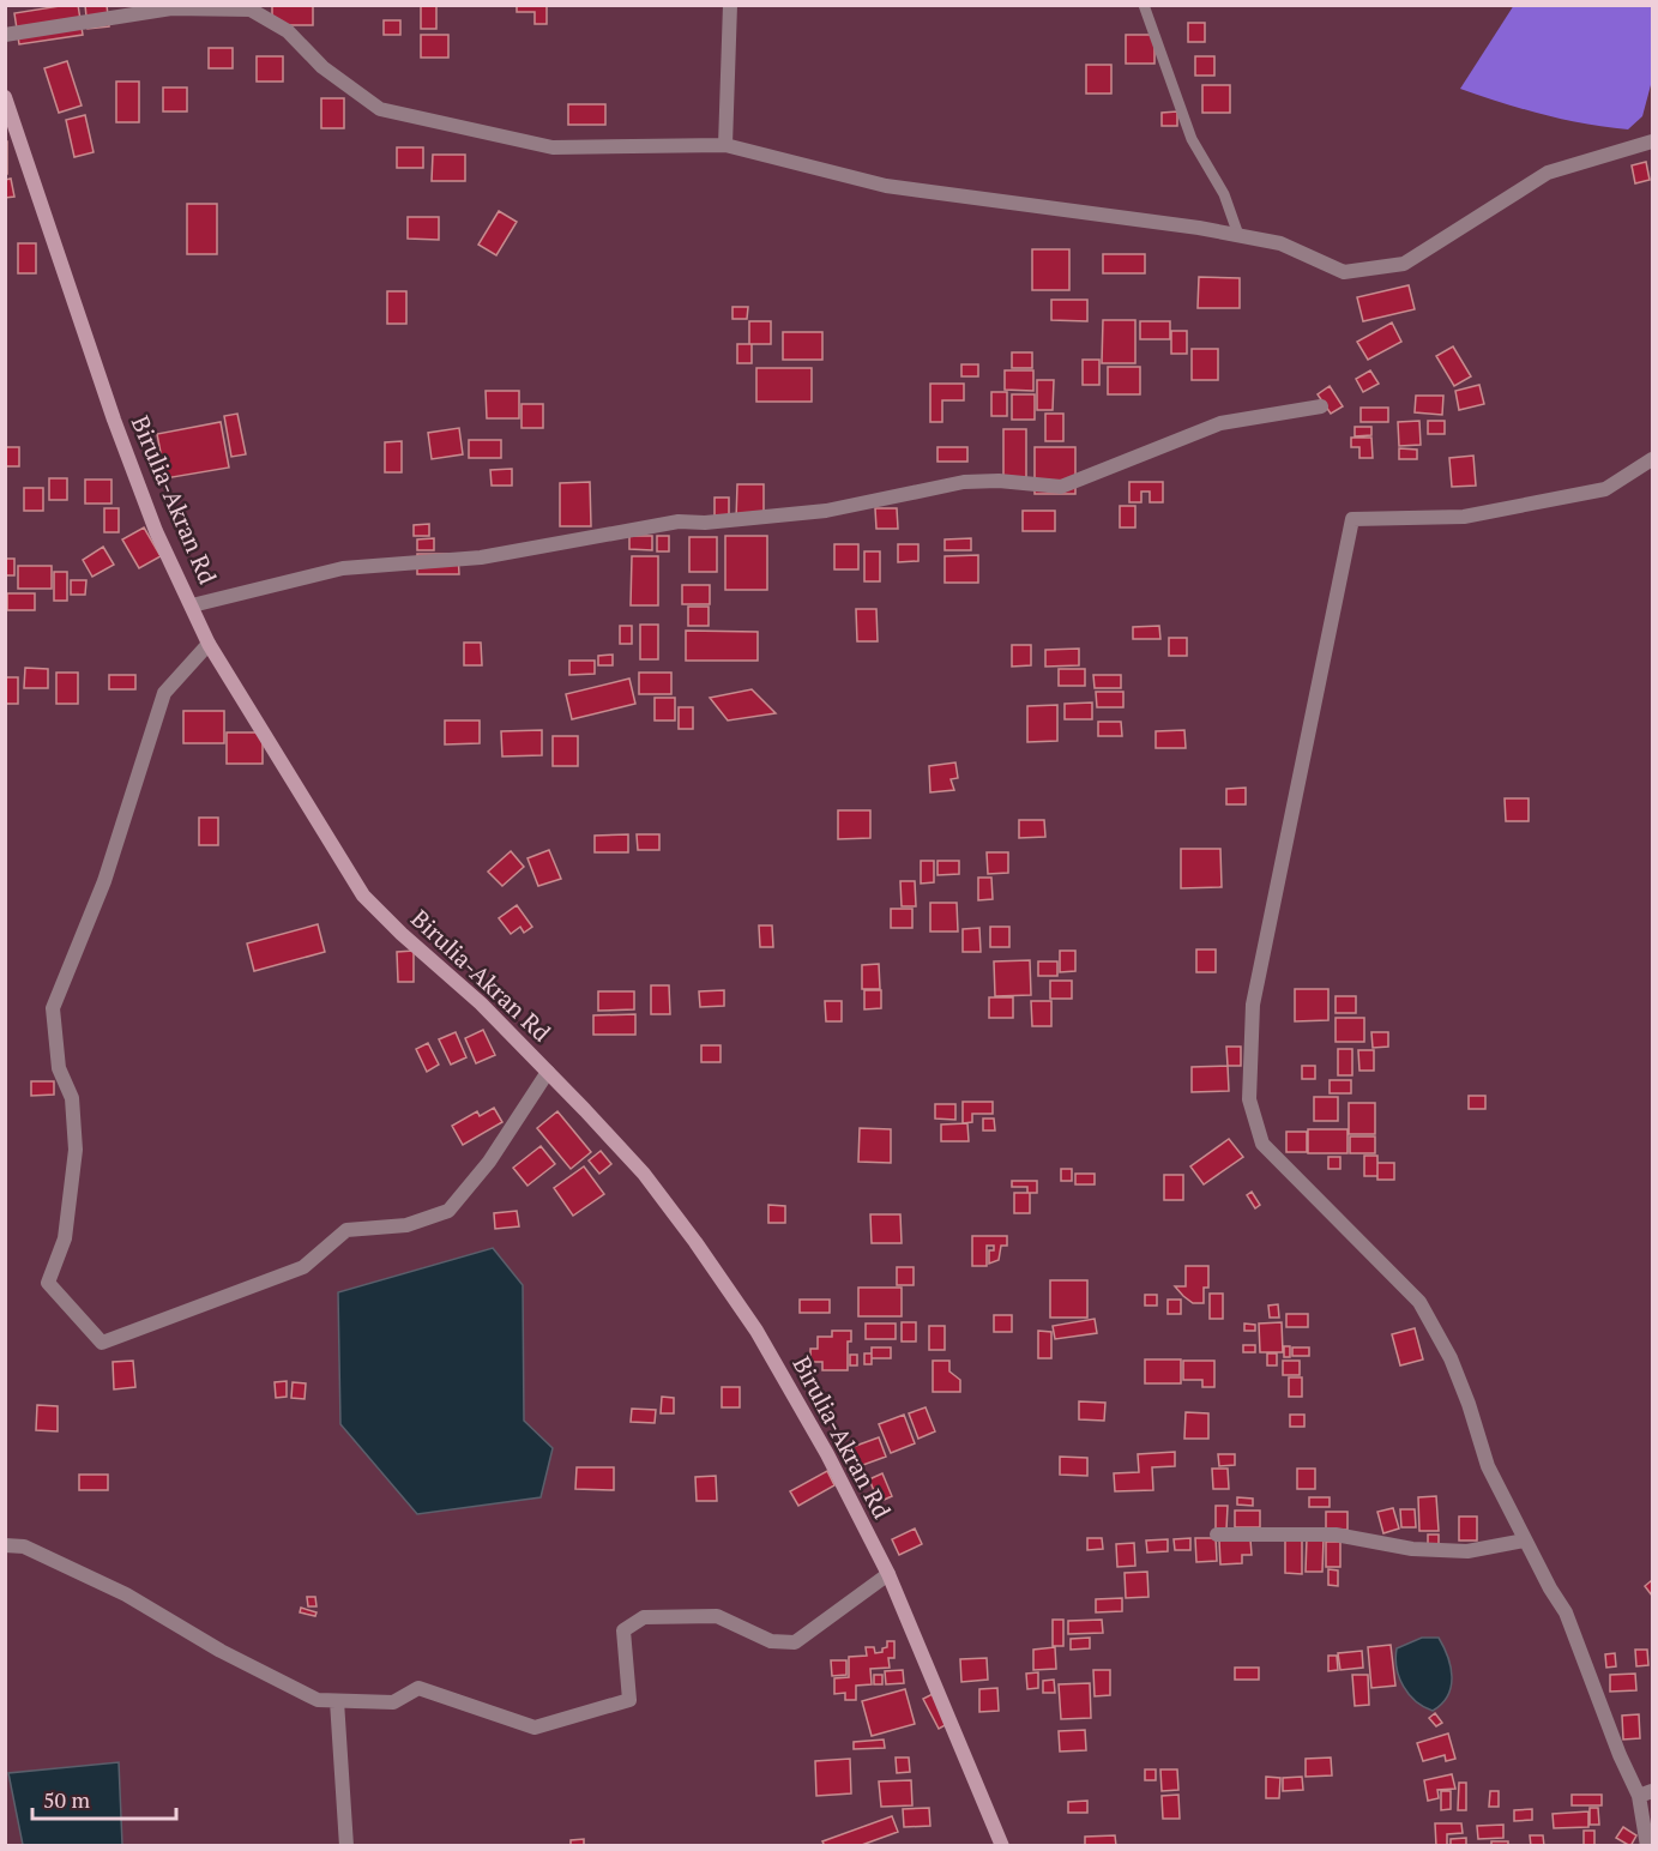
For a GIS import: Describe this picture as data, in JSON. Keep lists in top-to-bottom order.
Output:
{
  "streets": {
    "street": ["Birulia-Akran Rd"]
  },
  "scale_bar": "50 m"
}
